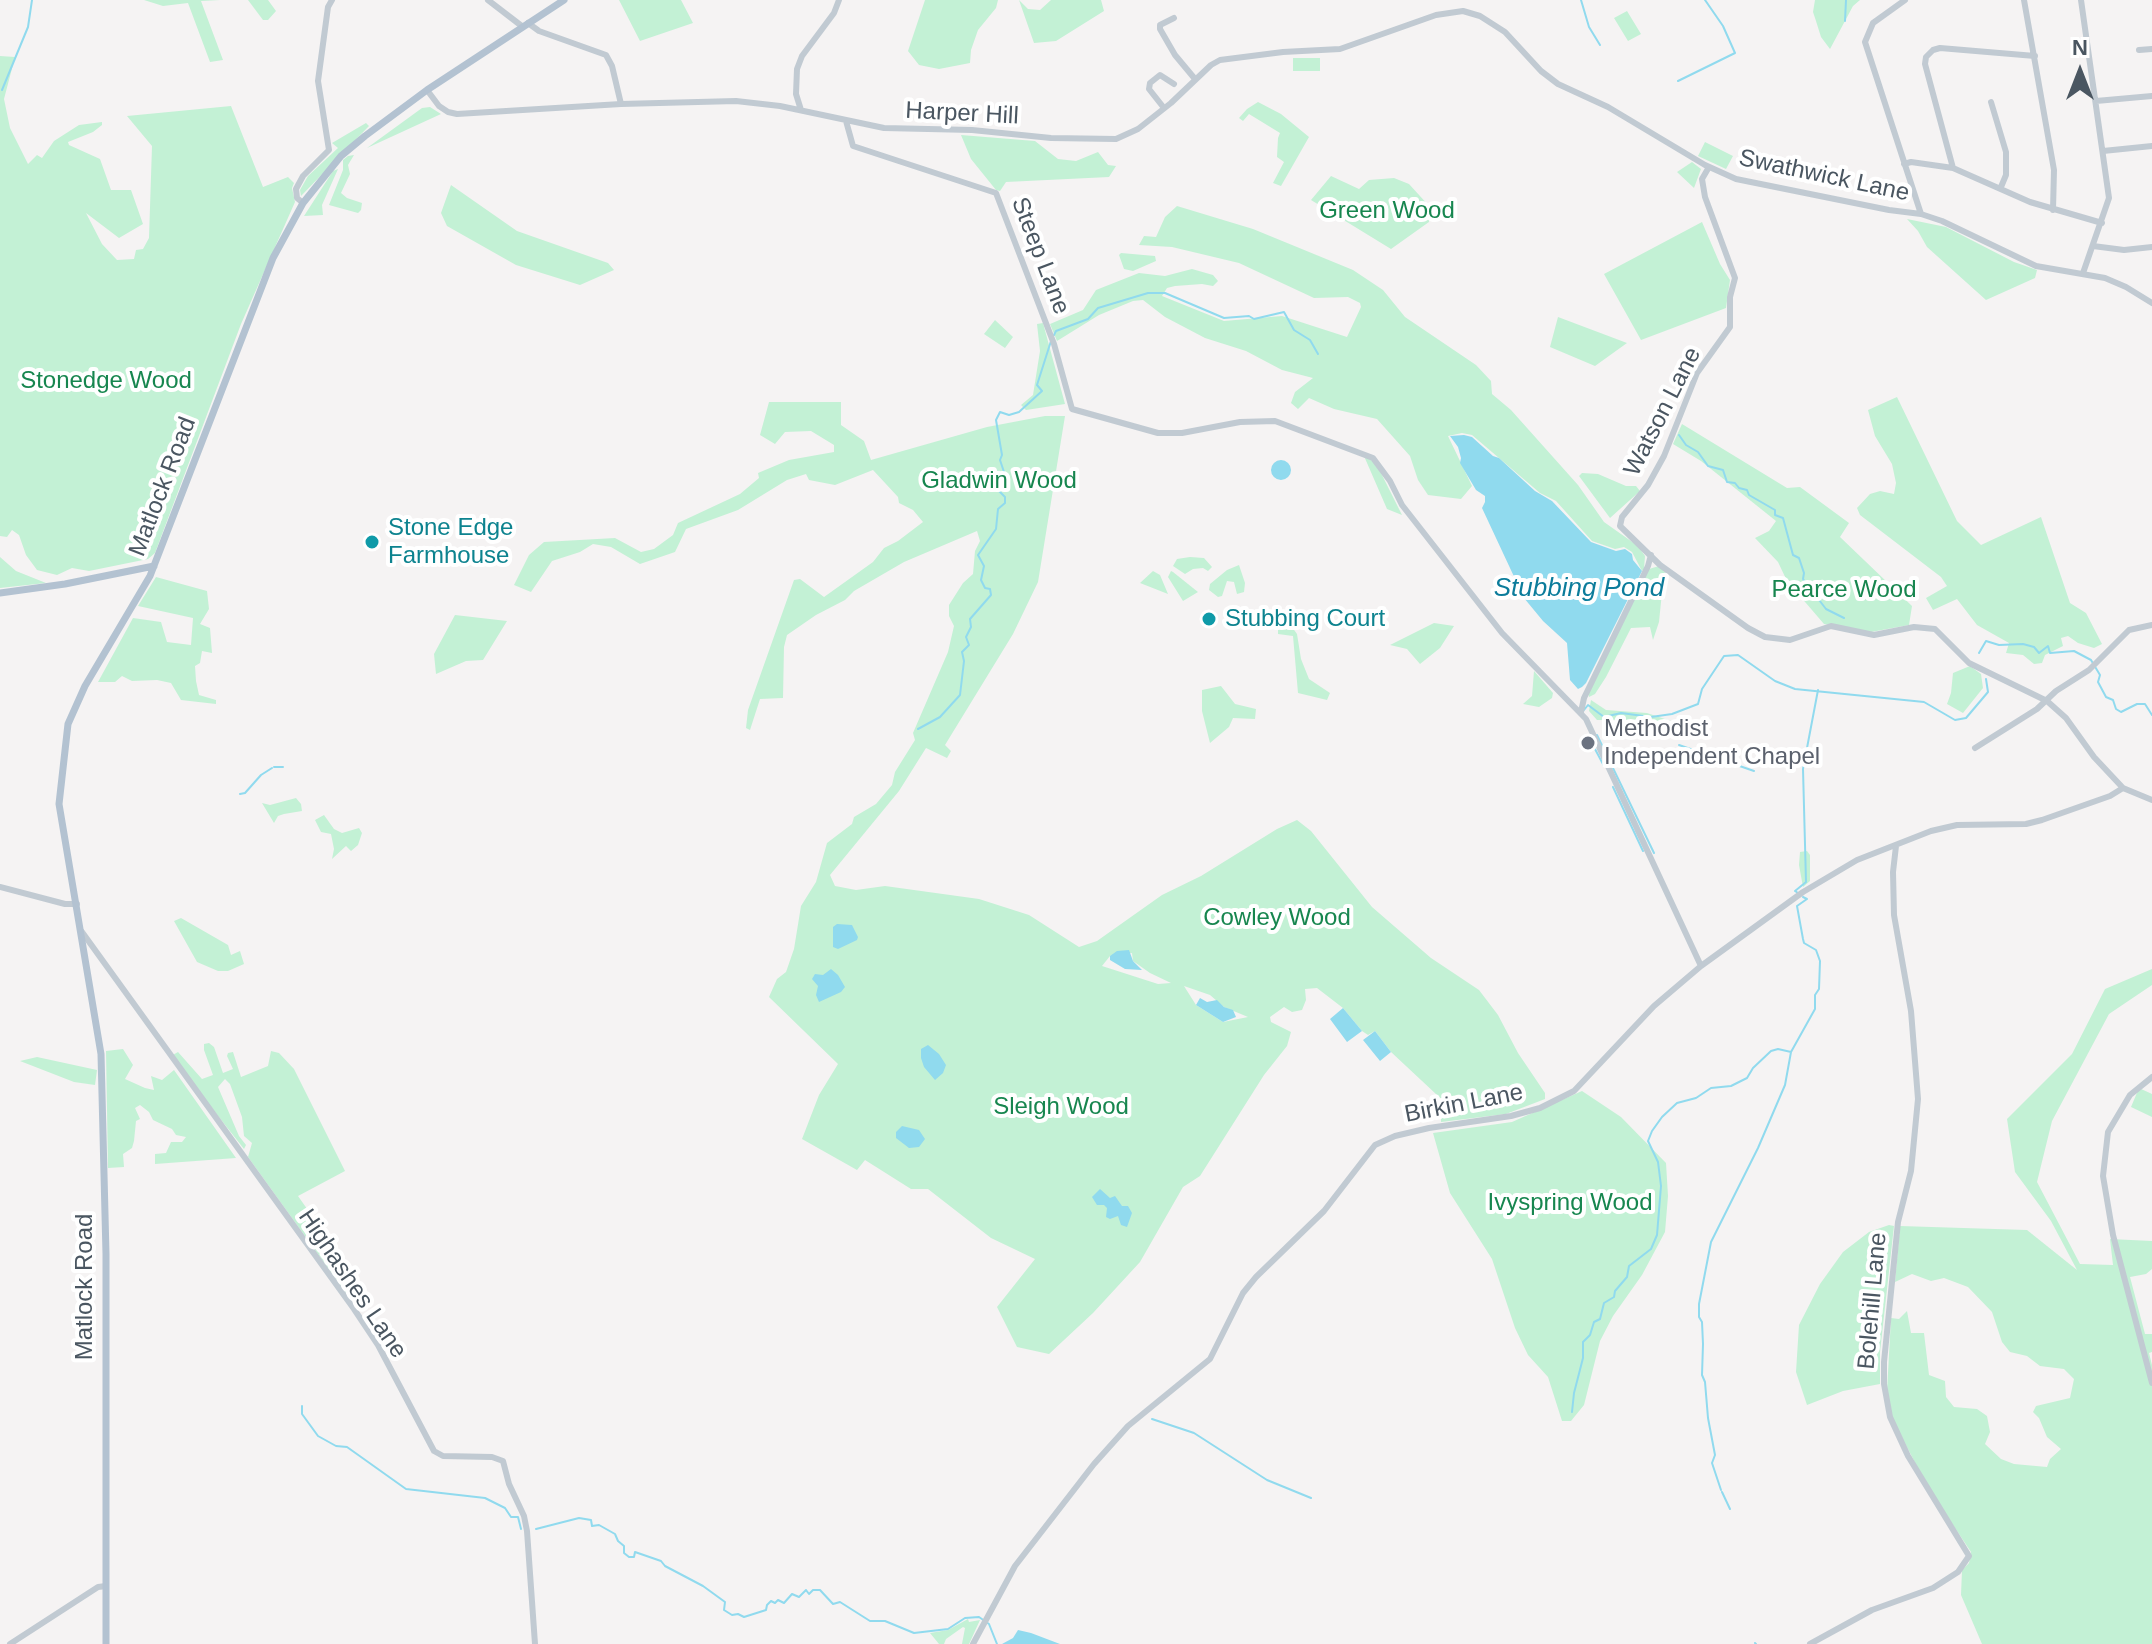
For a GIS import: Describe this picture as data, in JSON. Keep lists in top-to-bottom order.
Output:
{
  "streets": {
    "main road": ["Matlock Road"],
    "street": [
      "Harper Hill",
      "Swathwick Lane",
      "Steep Lane",
      "Watson Lane",
      "Birkin Lane",
      "Highashes Lane",
      "Bolehill Lane"
    ]
  },
  "crossings": [
    ["Harper Hill", "Swathwick Lane"],
    ["Harper Hill", "Steep Lane"],
    ["Harper Hill", "Matlock Road"],
    ["Swathwick Lane", "Watson Lane"],
    ["Matlock Road", "Highashes Lane"],
    ["Birkin Lane", "Bolehill Lane"]
  ],
  "water": ["Stubbing Pond"],
  "parks": [
    "Green Wood",
    "Stonedge Wood",
    "Gladwin Wood",
    "Pearce Wood",
    "Cowley Wood",
    "Sleigh Wood",
    "Ivyspring Wood"
  ],
  "places": ["Stone Edge Farmhouse", "Stubbing Court", "Methodist Independent Chapel"],
  "north": "top"
}
